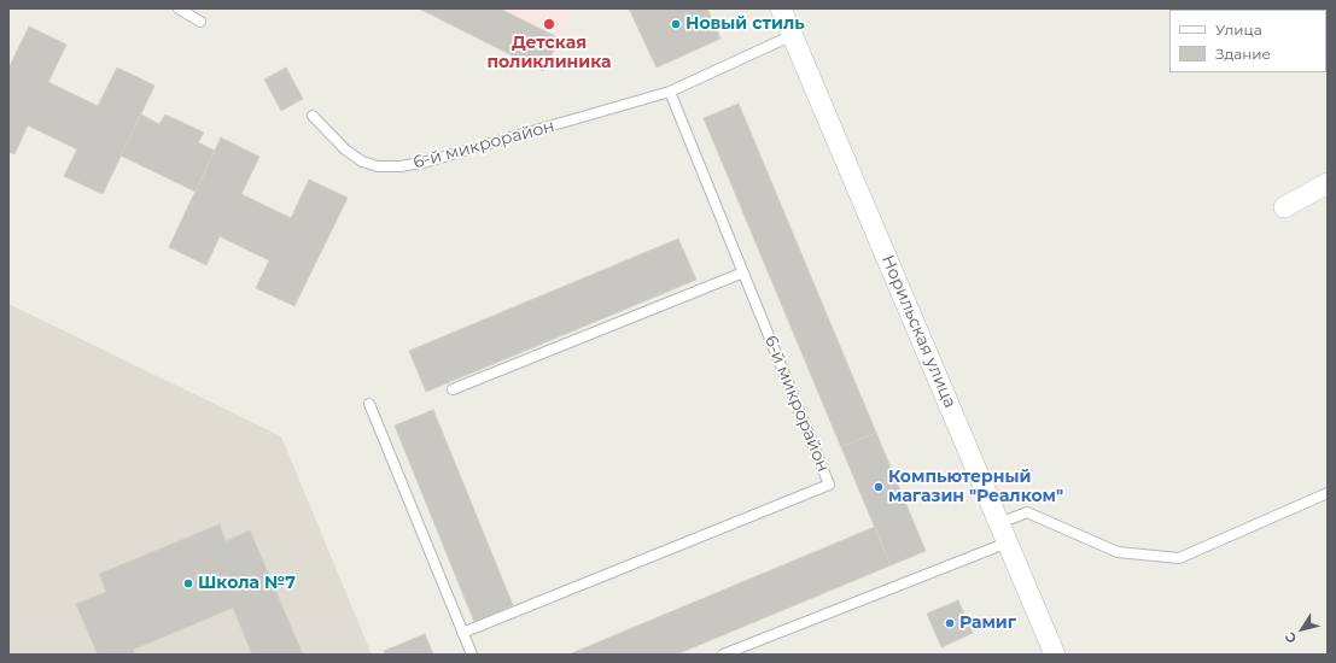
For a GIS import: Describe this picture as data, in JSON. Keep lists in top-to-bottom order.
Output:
{
  "streets": {
    "street": ["Норильская улица"],
    "lane": ["6-й микрорайон"]
  },
  "crossings": [
    ["6-й микрорайон", "Норильская улица"]
  ],
  "places": [
    "Детская поликлиника",
    "Новый стиль",
    "Компьютерный магазин \"Реалком\"",
    "Школа №7",
    "Рамиг"
  ],
  "legend": ["Улица", "Здание"],
  "north": "bottom left"
}
